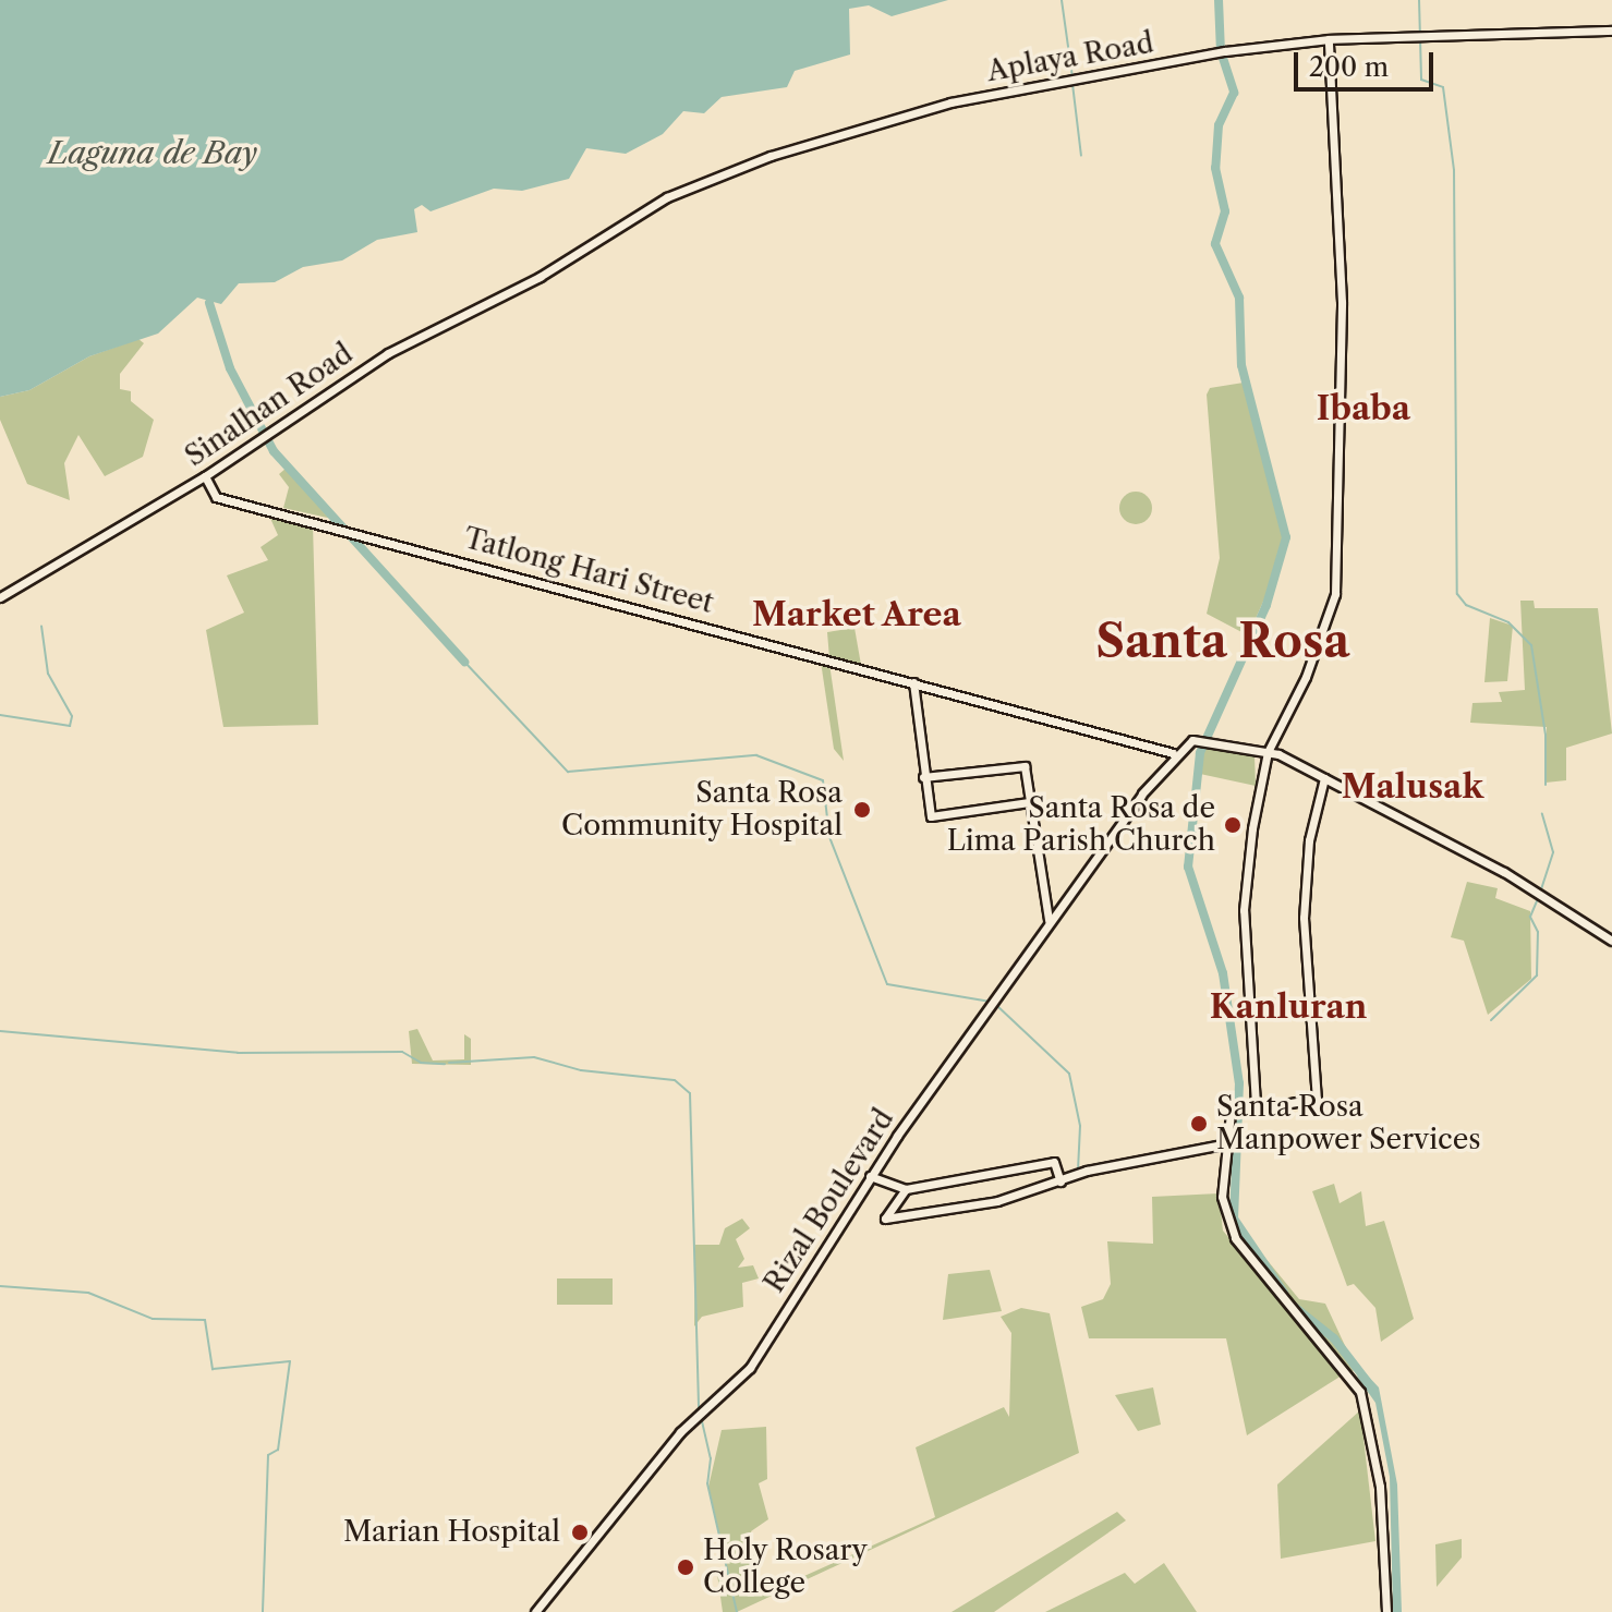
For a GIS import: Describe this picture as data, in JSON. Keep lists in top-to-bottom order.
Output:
{
  "streets": {
    "street": [
      "Aplaya Road",
      "Sinalhan Road",
      "Tatlong Hari Street",
      "Rizal Boulevard"
    ]
  },
  "crossings": [
    ["Aplaya Road", "Sinalhan Road"],
    ["Sinalhan Road", "Tatlong Hari Street"],
    ["Tatlong Hari Street", "Rizal Boulevard"]
  ],
  "districts": [
    "Ibaba",
    "Market Area",
    "Santa Rosa",
    "Malusak",
    "Kanluran"
  ],
  "water": ["Laguna de Bay"],
  "places": [
    "Santa Rosa Community Hospital",
    "Santa Rosa de Lima Parish Church",
    "Santa Rosa Manpower Services",
    "Marian Hospital",
    "Holy Rosary College"
  ],
  "scale_bar": "200 m"
}
